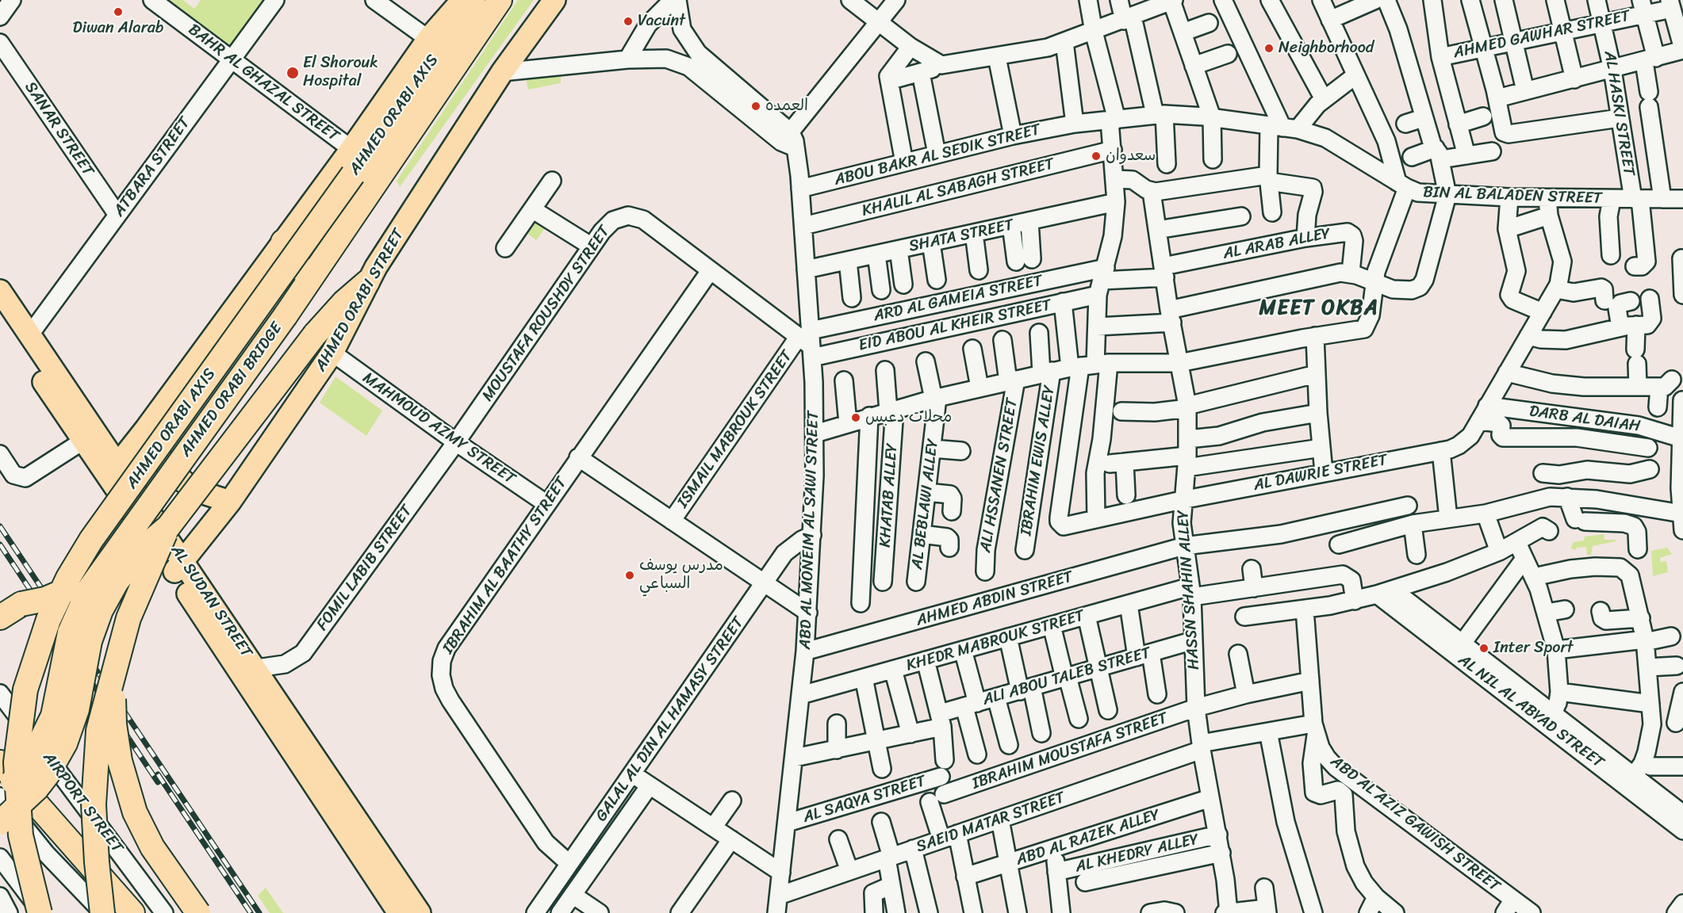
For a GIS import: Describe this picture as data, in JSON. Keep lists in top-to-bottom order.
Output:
{
  "streets": {
    "highway": ["AHMED ORABI AXIS", "AHMED ORABI BRIDGE"],
    "main road": ["AHMED ORABI STREET", "AL SUDAN STREET"],
    "street": [
      "AHMED GAWHAR STREET",
      "BAHR AL GHAZAL STREET",
      "AL HASKI STREET",
      "SANAR STREET",
      "ABOU BAKR AL SEDIK STREET",
      "ATBARA STREET",
      "KHALIL AL SABAGH STREET",
      "BIN AL BALADEN STREET",
      "SHATA STREET",
      "AL ARAB ALLEY",
      "ARD AL GAMEIA STREET",
      "MOUSTAFA ROUSHDY STREET",
      "EID ABOU AL KHEIR STREET",
      "DARB AL DAIAH",
      "MAHMOUD AZMY STREET",
      "ISMAIL MABROUK STREET",
      "IBRAHIM EWIS ALLEY",
      "AL DAWRIE STREET",
      "ALI HSSANEN STREET",
      "KHATAB ALLEY",
      "AL BEBLAWI ALLEY",
      "ABD AL MONEIM AL SAWI STREET",
      "IBRAHIM AL BAATHY STREET",
      "FOMIL LABIB STREET",
      "HASSN SHAHIN ALLEY",
      "AHMED ABDIN STREET",
      "KHEDR MABROUK STREET",
      "ALI ABOU TALEB STREET",
      "AL NIL AL ABYAD STREET",
      "GALAL AL DIN AL HAMASY STREET",
      "IBRAHIM MOUSTAFA STREET",
      "AL SAQYA STREET",
      "AIRPORT STREET",
      "SAEID MATAR STREET",
      "ABD AL AZIZ GAWISH STREET",
      "ABD AL RAZEK ALLEY",
      "AL KHEDRY ALLEY"
    ]
  },
  "crossings": [
    ["AHMED GAWHAR STREET", "AL HASKI STREET"],
    ["BAHR AL GHAZAL STREET", "ATBARA STREET"],
    ["AL HASKI STREET", "BIN AL BALADEN STREET"],
    ["SANAR STREET", "ATBARA STREET"],
    ["ABOU BAKR AL SEDIK STREET", "BIN AL BALADEN STREET"],
    ["ABOU BAKR AL SEDIK STREET", "ABD AL MONEIM AL SAWI STREET"],
    ["ATBARA STREET", "AL SUDAN STREET"],
    ["KHALIL AL SABAGH STREET", "ABD AL MONEIM AL SAWI STREET"],
    ["SHATA STREET", "ABD AL MONEIM AL SAWI STREET"],
    ["AL ARAB ALLEY", "ARD AL GAMEIA STREET"],
    ["AL ARAB ALLEY", "EID ABOU AL KHEIR STREET"],
    ["AL ARAB ALLEY", "HASSN SHAHIN ALLEY"],
    ["ARD AL GAMEIA STREET", "MOUSTAFA ROUSHDY STREET"],
    ["ARD AL GAMEIA STREET", "EID ABOU AL KHEIR STREET"],
    ["ARD AL GAMEIA STREET", "ISMAIL MABROUK STREET"],
    ["ARD AL GAMEIA STREET", "ABD AL MONEIM AL SAWI STREET"],
    ["AHMED ORABI STREET", "AHMED ORABI BRIDGE"],
    ["AHMED ORABI STREET", "MAHMOUD AZMY STREET"],
    ["AHMED ORABI STREET", "AL SUDAN STREET"],
    ["MOUSTAFA ROUSHDY STREET", "EID ABOU AL KHEIR STREET"],
    ["MOUSTAFA ROUSHDY STREET", "MAHMOUD AZMY STREET"],
    ["MOUSTAFA ROUSHDY STREET", "ISMAIL MABROUK STREET"],
    ["MOUSTAFA ROUSHDY STREET", "ABD AL MONEIM AL SAWI STREET"],
    ["MOUSTAFA ROUSHDY STREET", "IBRAHIM AL BAATHY STREET"],
    ["MOUSTAFA ROUSHDY STREET", "FOMIL LABIB STREET"],
    ["EID ABOU AL KHEIR STREET", "ISMAIL MABROUK STREET"],
    ["EID ABOU AL KHEIR STREET", "ABD AL MONEIM AL SAWI STREET"],
    ["MAHMOUD AZMY STREET", "IBRAHIM AL BAATHY STREET"],
    ["MAHMOUD AZMY STREET", "FOMIL LABIB STREET"],
    ["ISMAIL MABROUK STREET", "ABD AL MONEIM AL SAWI STREET"],
    ["AL DAWRIE STREET", "HASSN SHAHIN ALLEY"],
    ["ABD AL MONEIM AL SAWI STREET", "AHMED ABDIN STREET"],
    ["ABD AL MONEIM AL SAWI STREET", "KHEDR MABROUK STREET"],
    ["ABD AL MONEIM AL SAWI STREET", "ALI ABOU TALEB STREET"],
    ["ABD AL MONEIM AL SAWI STREET", "GALAL AL DIN AL HAMASY STREET"],
    ["ABD AL MONEIM AL SAWI STREET", "AL SAQYA STREET"],
    ["ABD AL MONEIM AL SAWI STREET", "SAEID MATAR STREET"],
    ["IBRAHIM AL BAATHY STREET", "GALAL AL DIN AL HAMASY STREET"],
    ["FOMIL LABIB STREET", "AL SUDAN STREET"],
    ["HASSN SHAHIN ALLEY", "AHMED ABDIN STREET"],
    ["HASSN SHAHIN ALLEY", "KHEDR MABROUK STREET"],
    ["HASSN SHAHIN ALLEY", "ALI ABOU TALEB STREET"],
    ["HASSN SHAHIN ALLEY", "IBRAHIM MOUSTAFA STREET"],
    ["HASSN SHAHIN ALLEY", "SAEID MATAR STREET"],
    ["HASSN SHAHIN ALLEY", "ABD AL RAZEK ALLEY"],
    ["HASSN SHAHIN ALLEY", "AL KHEDRY ALLEY"],
    ["IBRAHIM MOUSTAFA STREET", "SAEID MATAR STREET"],
    ["IBRAHIM MOUSTAFA STREET", "ABD AL AZIZ GAWISH STREET"],
    ["SAEID MATAR STREET", "ABD AL AZIZ GAWISH STREET"]
  ],
  "districts": ["MEET OKBA"],
  "places": [
    "Diwan Alarab",
    "Vacunt",
    "Neighborhood",
    "El Shorouk Hospital",
    "العمده",
    "سعدوان",
    "محلات دعبس",
    "مدرس يوسف السباعي",
    "Inter Sport"
  ]
}
